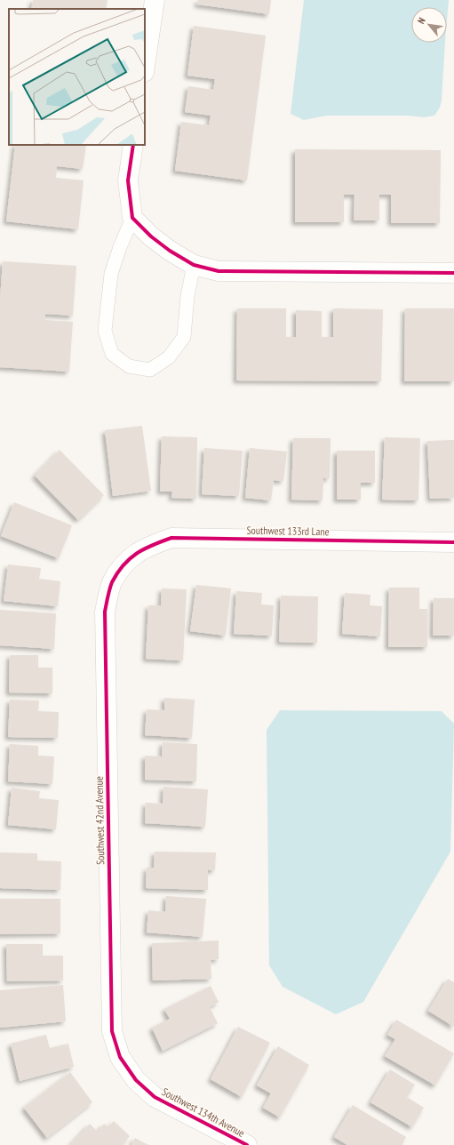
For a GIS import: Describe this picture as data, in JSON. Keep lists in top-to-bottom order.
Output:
{
  "streets": {
    "street": ["Southwest 133rd Lane", "Southwest 42nd Avenue", "Southwest 134th Avenue"]
  },
  "crossings": [
    ["Southwest 133rd Lane", "Southwest 42nd Avenue"],
    ["Southwest 42nd Avenue", "Southwest 134th Avenue"]
  ],
  "north": "top left"
}
